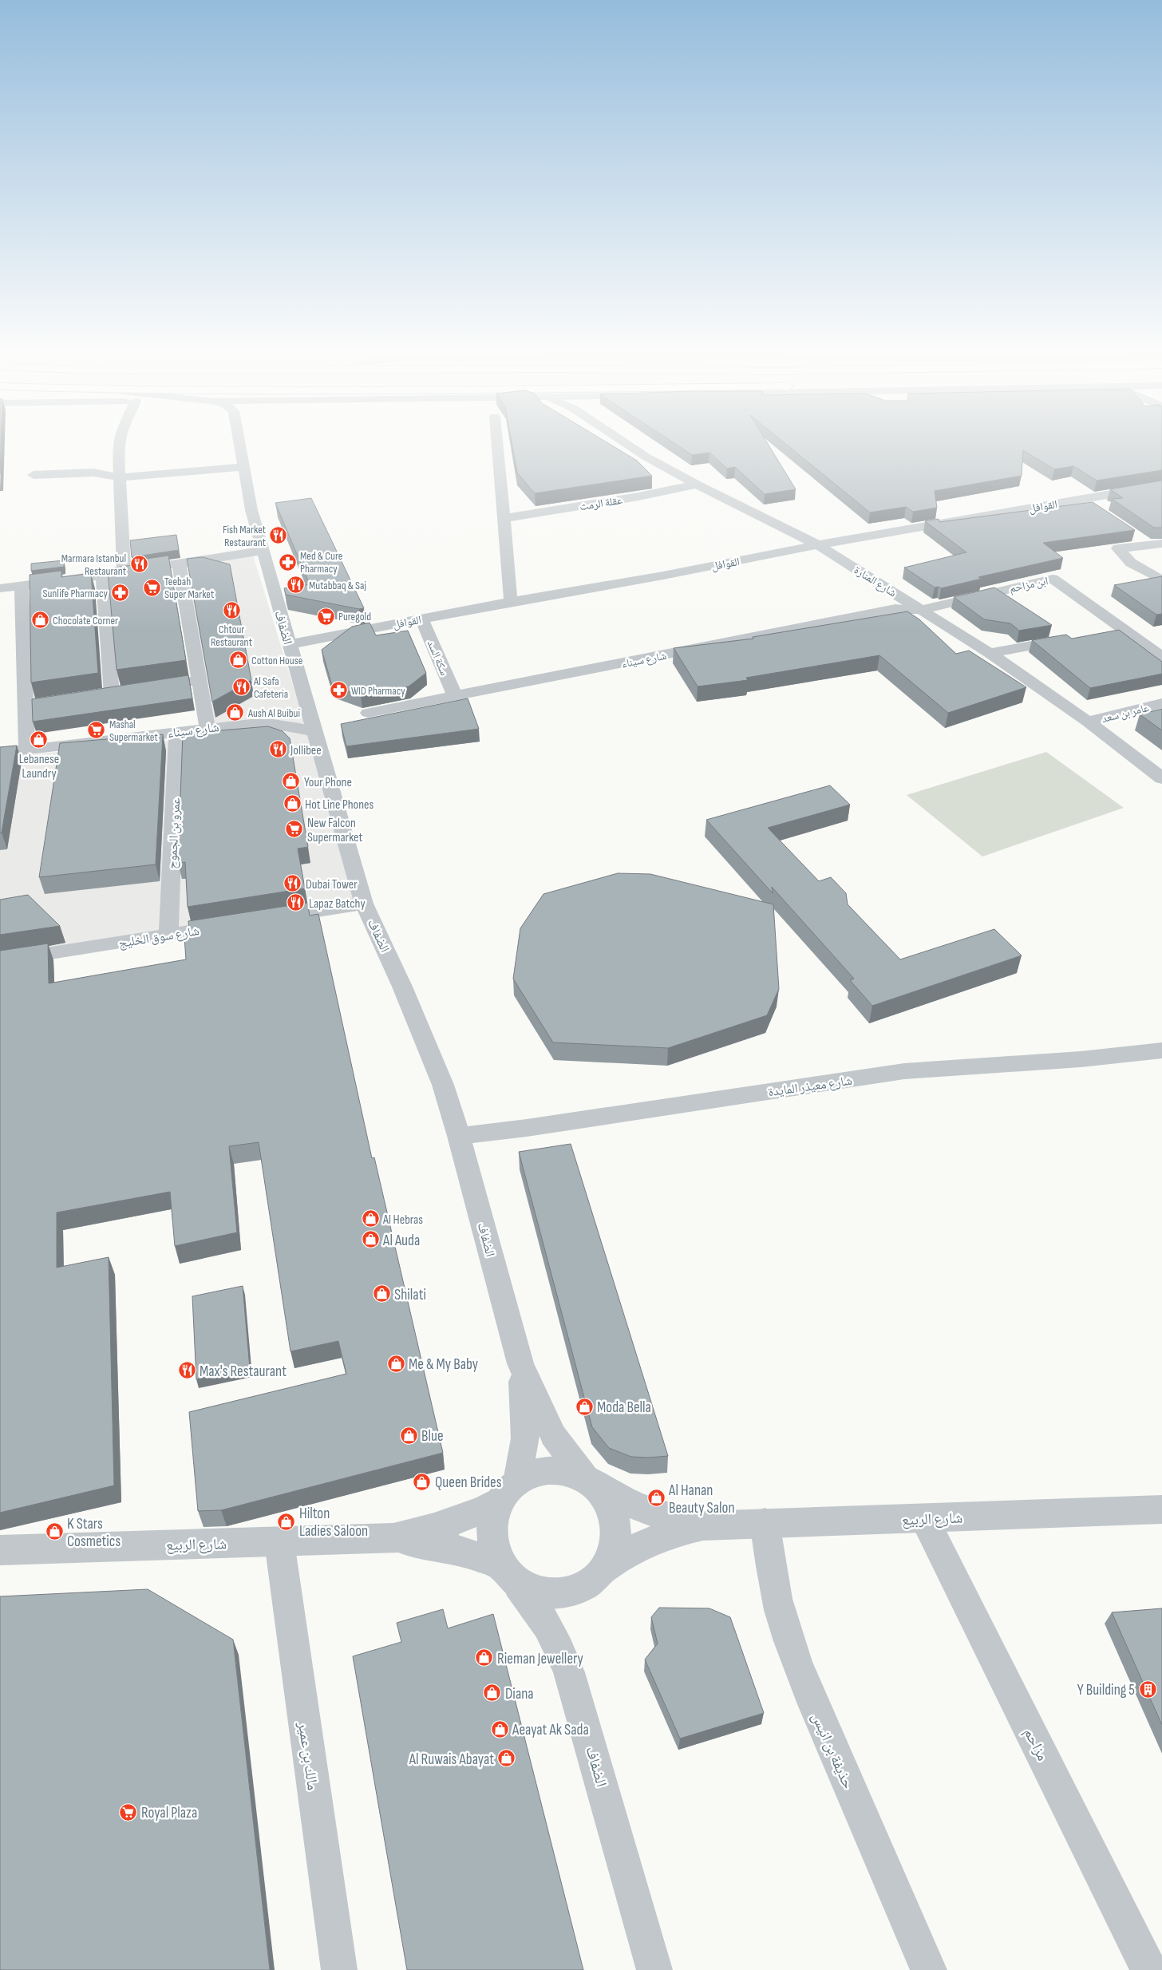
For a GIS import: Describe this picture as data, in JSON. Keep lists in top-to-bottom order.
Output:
{
  "streets": {
    "street": [
      "عقلة الرمث",
      "القوافل",
      "شارع المنارة",
      "ابن مزاحم",
      "الضفاف",
      "سكة السد",
      "شارع سيناء",
      "عامر بن سعد",
      "عمرو بن الجموح",
      "شارع سوق الخليج",
      "شارع معيذر المايدة",
      "شارع الربيع",
      "مزاحم",
      "حذيفة بن انيس",
      "مالك بن عمير"
    ]
  },
  "crossings": [
    ["عقلة الرمث", "شارع المنارة"],
    ["القوافل", "شارع المنارة"],
    ["القوافل", "الضفاف"],
    ["القوافل", "سكة السد"],
    ["شارع المنارة", "ابن مزاحم"],
    ["شارع المنارة", "شارع سيناء"],
    ["شارع المنارة", "عامر بن سعد"],
    ["ابن مزاحم", "شارع سيناء"],
    ["الضفاف", "شارع سيناء"],
    ["الضفاف", "شارع معيذر المايدة"],
    ["الضفاف", "شارع الربيع"],
    ["سكة السد", "شارع سيناء"],
    ["شارع سيناء", "عمرو بن الجموح"],
    ["عمرو بن الجموح", "شارع سوق الخليج"],
    ["شارع الربيع", "مزاحم"],
    ["شارع الربيع", "حذيفة بن انيس"],
    ["شارع الربيع", "مالك بن عمير"]
  ],
  "places": {
    "restaurant": [
      "Fish Market Restaurant",
      "Marmara Istanbul Restaurant",
      "Mutabbaq & Saj",
      "Chtour Restaurant",
      "Al Safa Cafeteria",
      "Jollibee",
      "Dubai Tower",
      "Lapaz Batchy",
      "Max's Restaurant"
    ],
    "pharmacy": ["Med & Cure Pharmacy", "Sunlife Pharmacy", "WID Pharmacy"],
    "supermarket": [
      "Teebah Super Market",
      "Puregold",
      "Mashal Supermarket",
      "New Falcon Supermarket",
      "Royal Plaza"
    ],
    "shop": [
      "Chocolate Corner",
      "Cotton House",
      "Aush Al Buibui",
      "Lebanese Laundry",
      "Your Phone",
      "Hot Line Phones",
      "Al Hebras",
      "Al Auda",
      "Shilati",
      "Me & My Baby",
      "Moda Bella",
      "Blue",
      "Queen Brides",
      "Al Hanan Beauty Salon",
      "Hilton Ladies Saloon",
      "K Stars Cosmetics",
      "Rieman Jewellery",
      "Diana",
      "Aeayat Ak Sada",
      "Al Ruwais Abayat"
    ],
    "building": ["Y Building 5"]
  }
}
